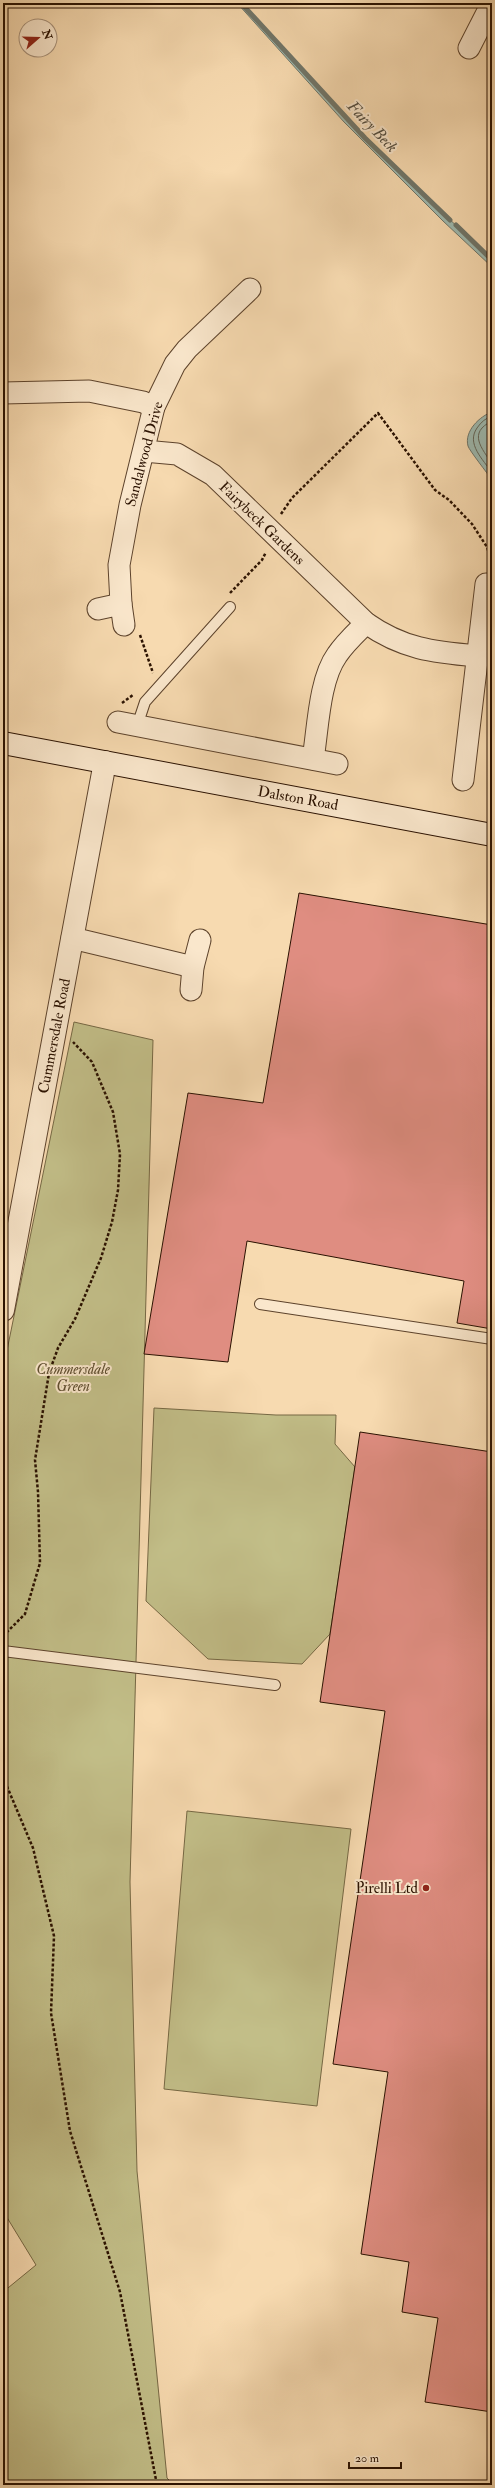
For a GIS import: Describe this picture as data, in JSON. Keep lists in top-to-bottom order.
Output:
{
  "streets": {
    "street": [
      "Sandalwood Drive",
      "Fairybeck Gardens",
      "Dalston Road",
      "Cummersdale Road"
    ]
  },
  "crossings": [
    ["Sandalwood Drive", "Fairybeck Gardens"],
    ["Dalston Road", "Cummersdale Road"]
  ],
  "water": ["Fairy Beck"],
  "parks": ["Cummersdale Green"],
  "places": ["Pirelli Ltd"],
  "scale_bar": "20 m",
  "north": "right"
}
